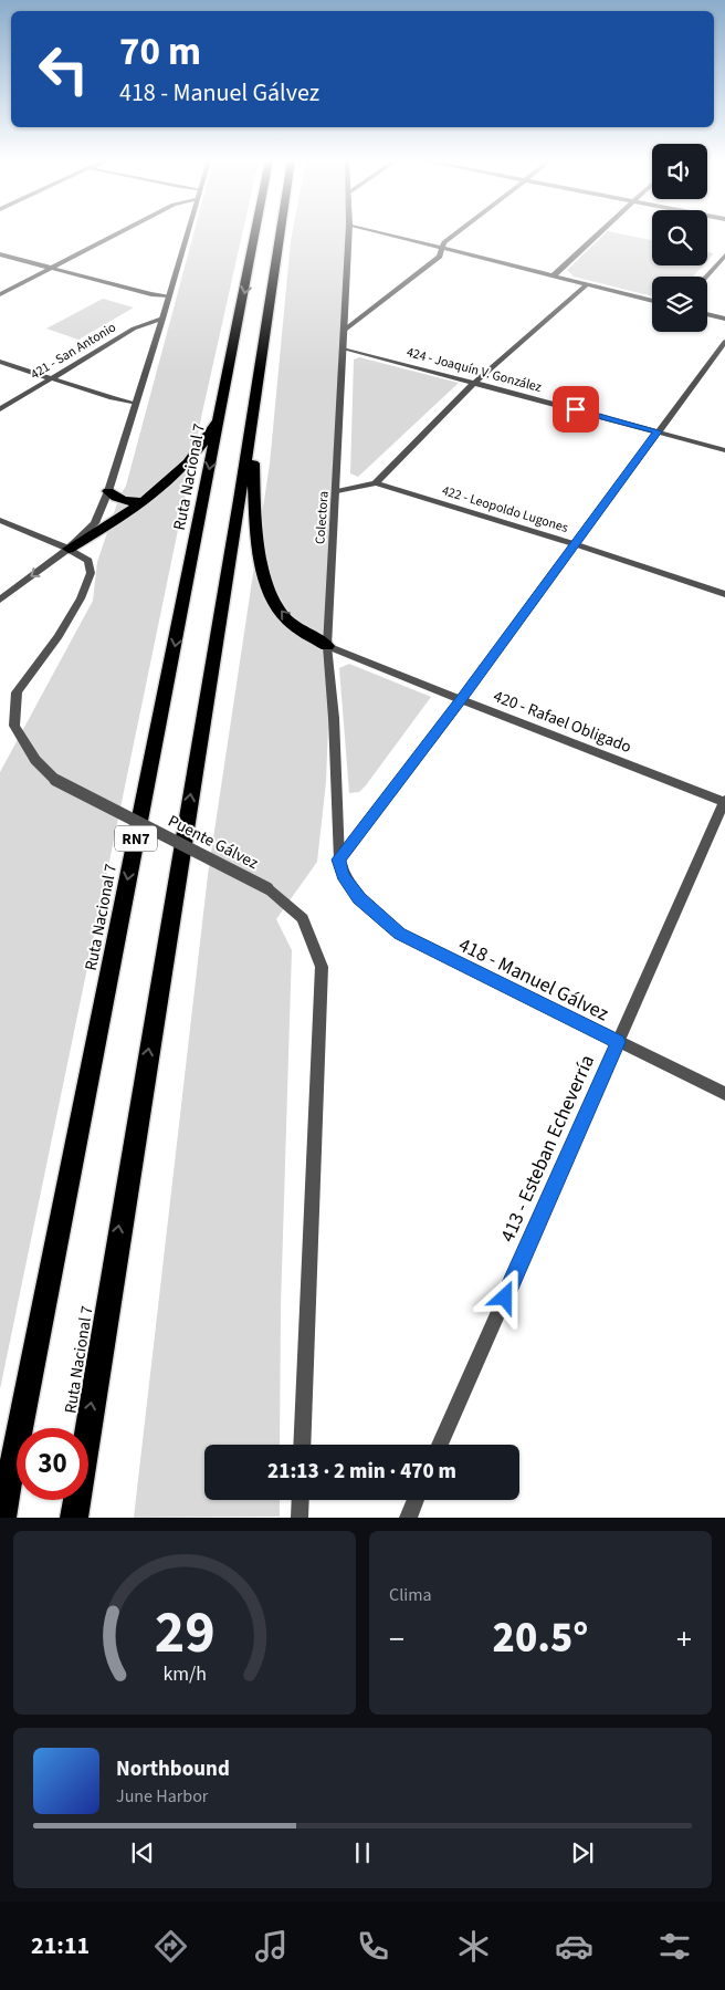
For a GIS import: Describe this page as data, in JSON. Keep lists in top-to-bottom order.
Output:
{
  "streets": {
    "highway": ["Ruta Nacional 7", "RN7"],
    "street": [
      "421 - San Antonio",
      "424 - Joaquín V. González",
      "422 - Leopoldo Lugones",
      "Colectora",
      "420 - Rafael Obligado",
      "Puente Gálvez",
      "418 - Manuel Gálvez",
      "413 - Esteban Echeverría"
    ]
  },
  "crossings": [
    ["424 - Joaquín V. González", "Colectora"],
    ["422 - Leopoldo Lugones", "Colectora"],
    ["Colectora", "420 - Rafael Obligado"],
    ["Colectora", "418 - Manuel Gálvez"],
    ["420 - Rafael Obligado", "413 - Esteban Echeverría"],
    ["418 - Manuel Gálvez", "413 - Esteban Echeverría"]
  ],
  "page": {
    "turn": ["70 m", "418 - Manuel Gálvez"],
    "limit": "30",
    "trip": "21:13 · 2 min · 470 m",
    "tile": "Clima",
    "heat": ["−", "20.5°", "+"],
    "song": ["Northbound", "June Harbor"],
    "tabs": "21:11",
    "gauge": ["29", "km/h"]
  }
}
